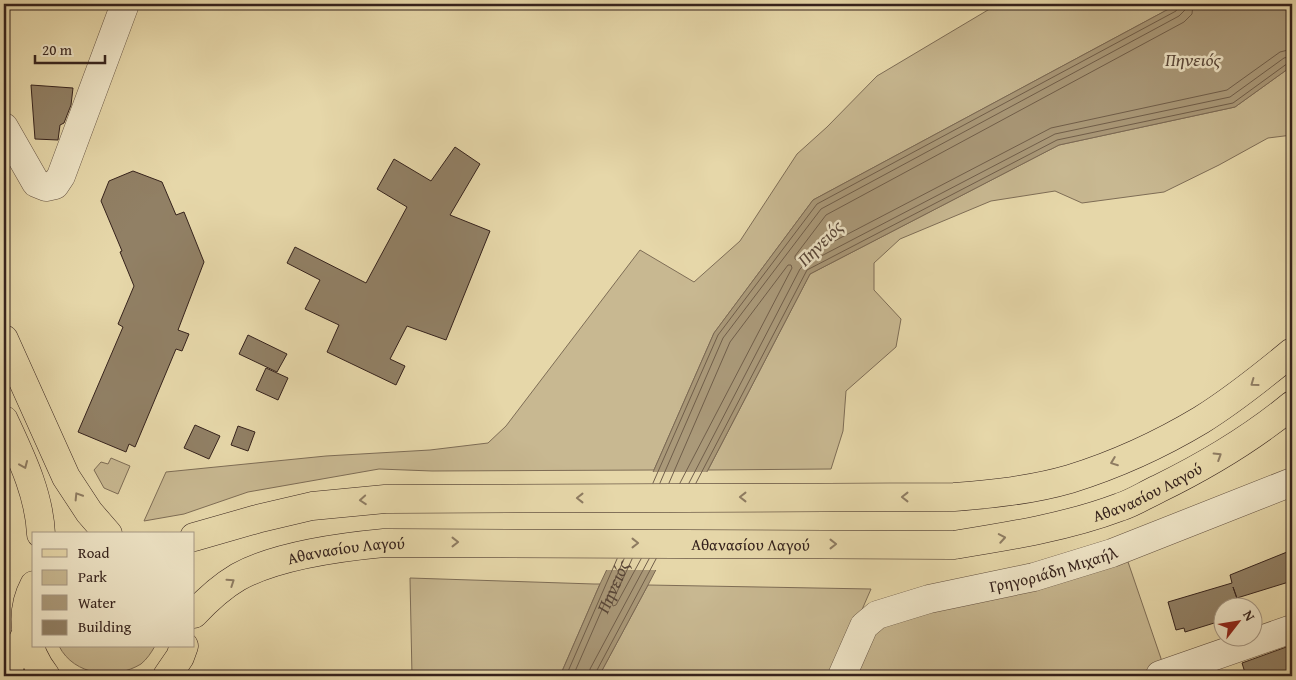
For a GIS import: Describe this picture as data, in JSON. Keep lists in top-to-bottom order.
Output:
{
  "streets": {
    "main road": ["Αθανασίου Λαγού"],
    "street": ["Γρηγοριάδη Μιχαήλ"]
  },
  "water": ["Πηνειός"],
  "legend": [
    "Road",
    "Park",
    "Water",
    "Building"
  ],
  "scale_bar": "20 m",
  "north": "top right"
}
